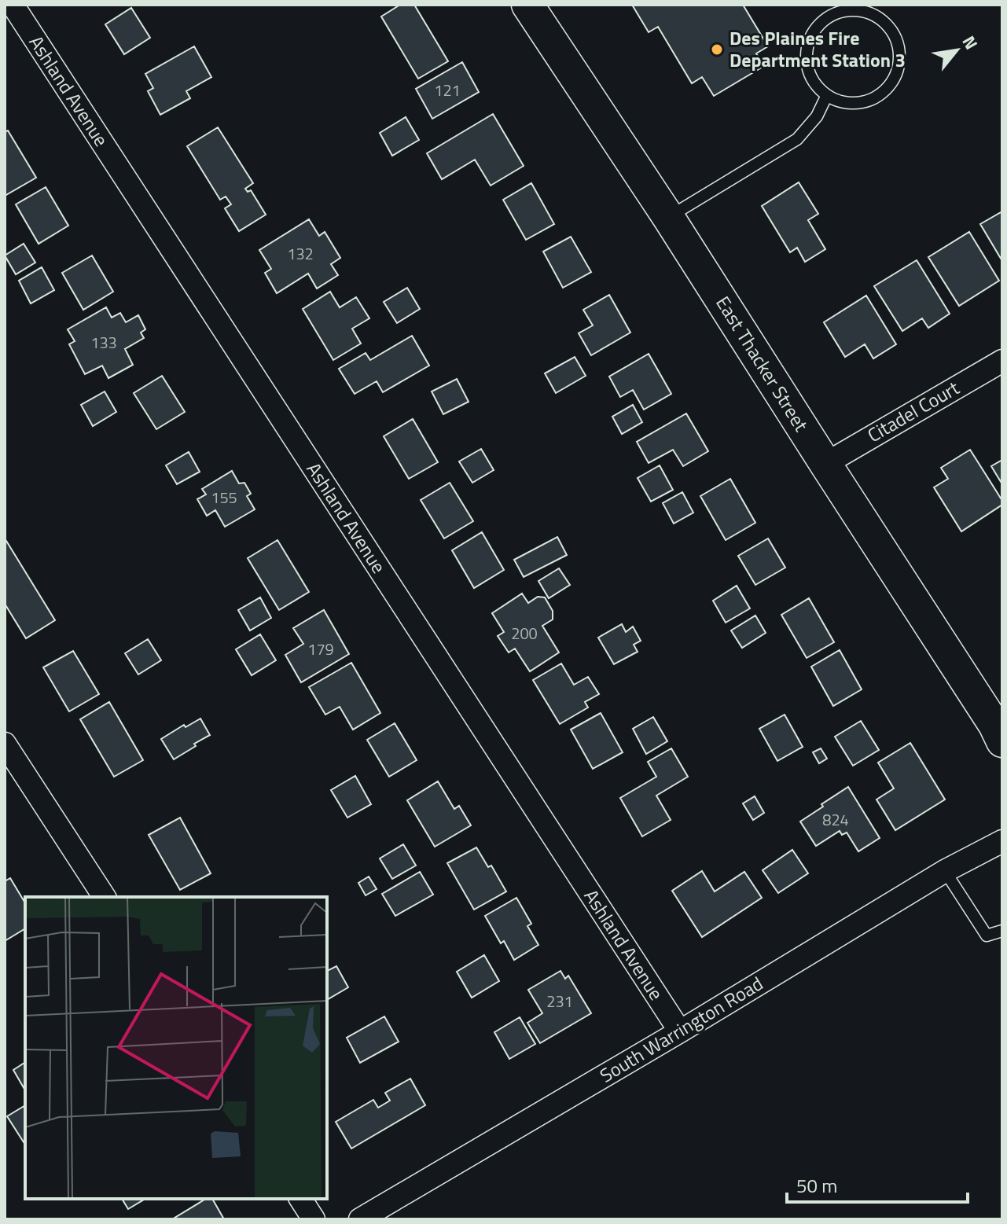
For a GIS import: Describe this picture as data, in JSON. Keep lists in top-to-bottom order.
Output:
{
  "streets": {
    "main road": ["East Thacker Street"],
    "street": ["Ashland Avenue", "Citadel Court", "South Warrington Road"]
  },
  "crossings": [
    ["Ashland Avenue", "South Warrington Road"],
    ["East Thacker Street", "Citadel Court"]
  ],
  "places": ["Des Plaines Fire Department Station 3"],
  "house_numbers": [
    "121",
    "132",
    "133",
    "155",
    "200",
    "179",
    "824",
    "231"
  ],
  "scale_bar": "50 m",
  "north": "top right"
}
